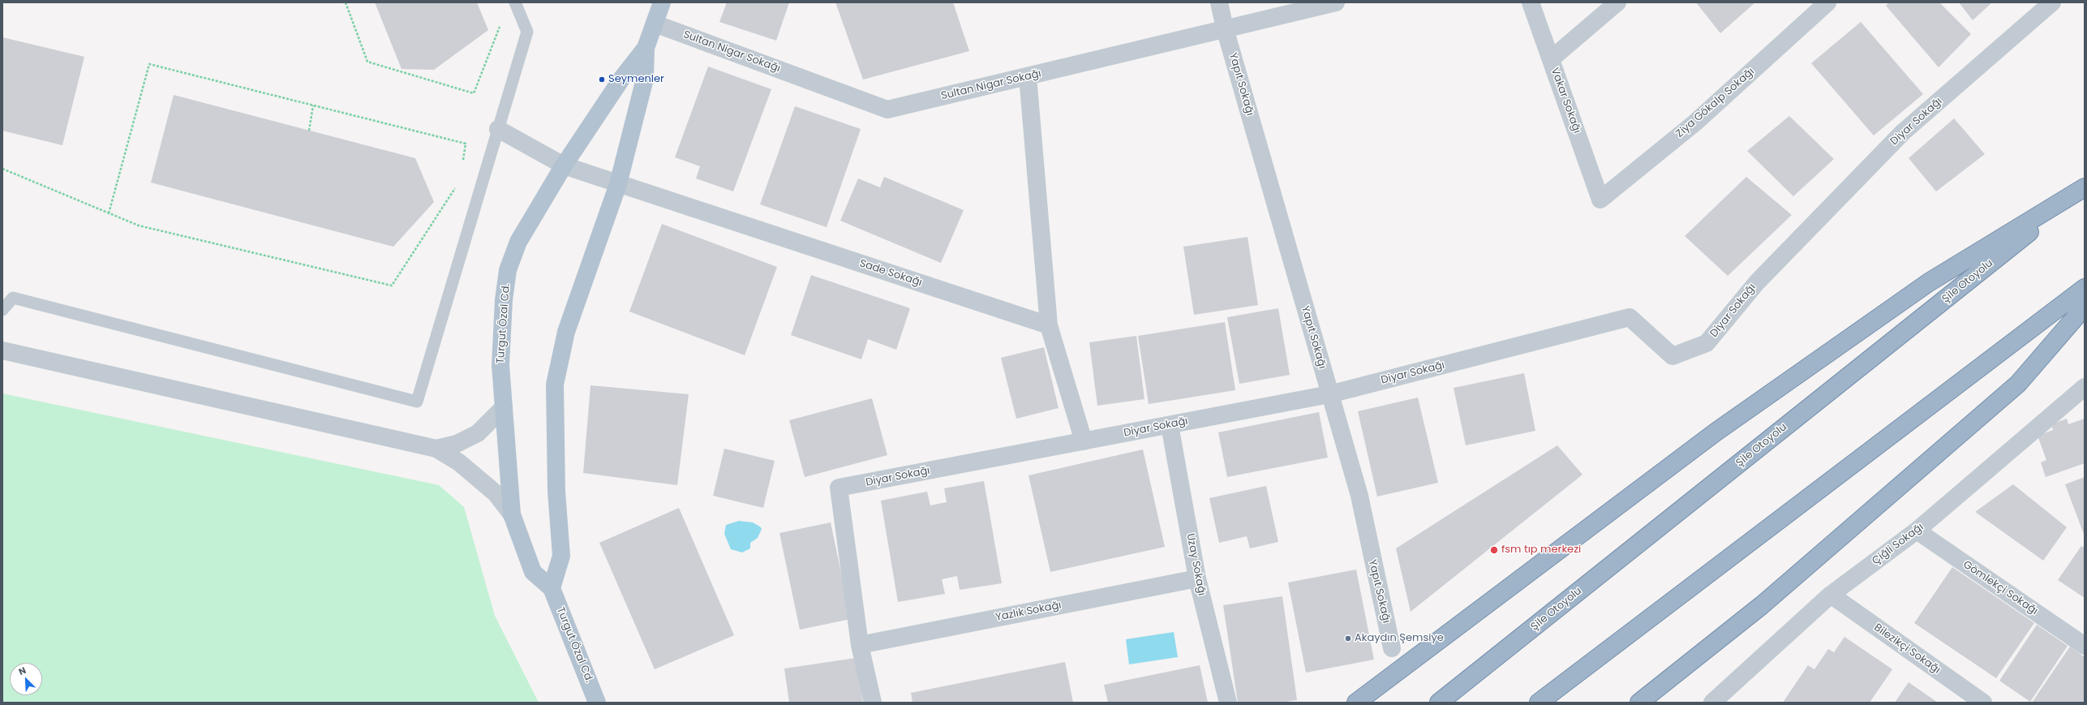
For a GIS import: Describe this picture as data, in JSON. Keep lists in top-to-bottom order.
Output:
{
  "streets": {
    "highway": ["Şile Otoyolu"],
    "main road": ["Turgut Özal Cd."],
    "street": [
      "Sultan Nigar Sokağı",
      "Yapıt Sokağı",
      "Vakar Sokağı",
      "Ziya Gökalp Sokağı",
      "Diyar Sokağı",
      "Sade Sokağı",
      "Çiğli Sokağı",
      "Uzay Sokağı",
      "Gömlekçi Sokağı",
      "Yazlık Sokağı",
      "Bilezikçi Sokağı"
    ]
  },
  "crossings": [
    ["Sultan Nigar Sokağı", "Yapıt Sokağı"],
    ["Sultan Nigar Sokağı", "Turgut Özal Cd."],
    ["Yapıt Sokağı", "Diyar Sokağı"],
    ["Vakar Sokağı", "Ziya Gökalp Sokağı"],
    ["Diyar Sokağı", "Uzay Sokağı"],
    ["Diyar Sokağı", "Yazlık Sokağı"],
    ["Sade Sokağı", "Turgut Özal Cd."],
    ["Çiğli Sokağı", "Gömlekçi Sokağı"],
    ["Çiğli Sokağı", "Bilezikçi Sokağı"],
    ["Uzay Sokağı", "Yazlık Sokağı"]
  ],
  "places": ["Seymenler", "fsm tıp merkezi", "Akaydın Şemsiye"],
  "north": "top left"
}
